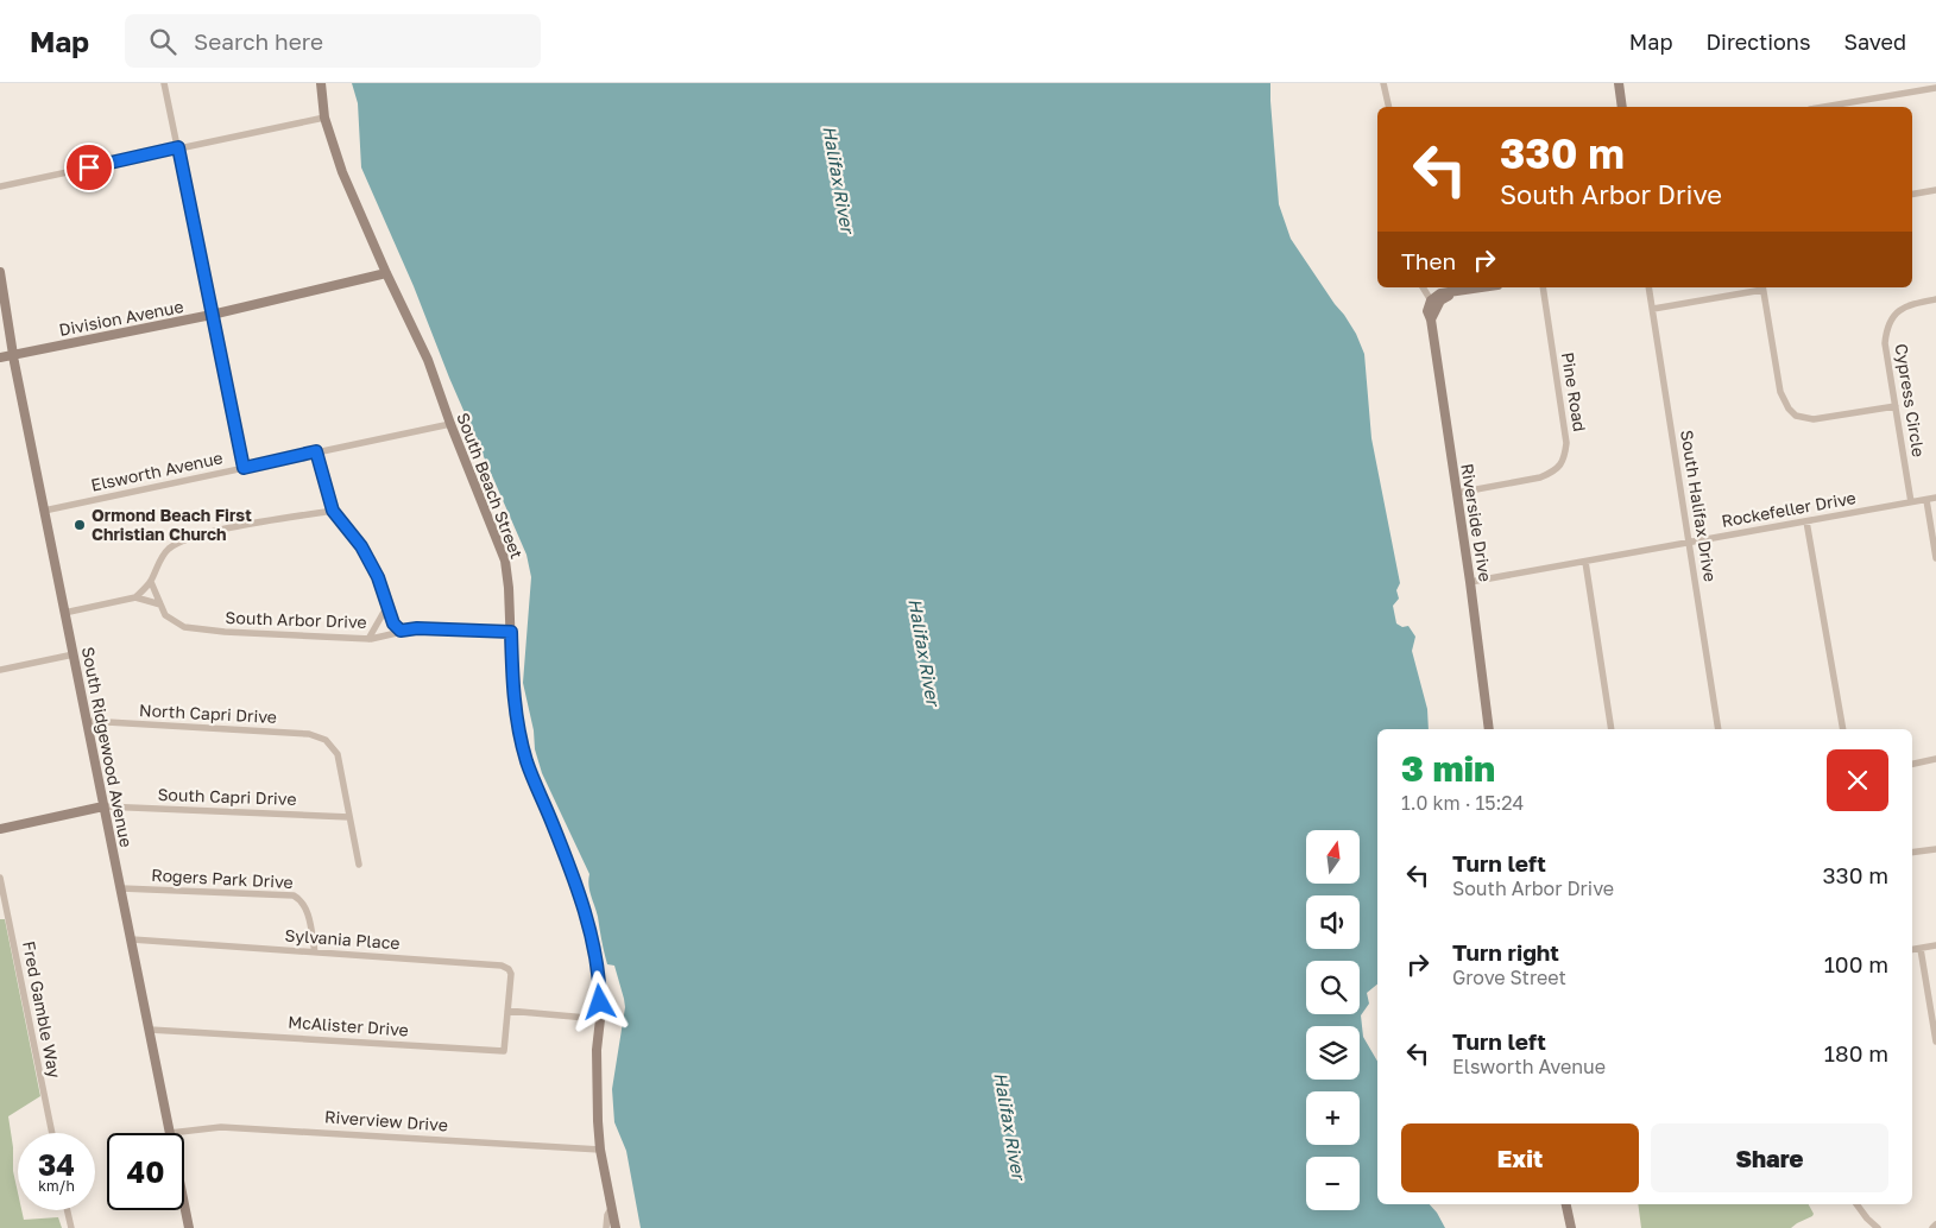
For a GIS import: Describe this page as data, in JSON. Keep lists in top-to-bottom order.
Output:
{
  "streets": {
    "street": [
      "Division Avenue",
      "Pine Road",
      "Cypress Circle",
      "Elsworth Avenue",
      "South Beach Street",
      "South Halifax Drive",
      "Rockefeller Drive",
      "Riverside Drive",
      "South Arbor Drive",
      "North Capri Drive",
      "South Ridgewood Avenue",
      "South Capri Drive",
      "Rogers Park Drive",
      "Sylvania Place",
      "Fred Gamble Way",
      "McAlister Drive",
      "Riverview Drive"
    ]
  },
  "crossings": [
    ["Division Avenue", "South Beach Street"],
    ["Division Avenue", "South Ridgewood Avenue"],
    ["Pine Road", "Riverside Drive"],
    ["Cypress Circle", "Rockefeller Drive"],
    ["Elsworth Avenue", "South Beach Street"],
    ["Elsworth Avenue", "South Ridgewood Avenue"],
    ["South Beach Street", "South Arbor Drive"],
    ["South Beach Street", "Riverview Drive"],
    ["South Halifax Drive", "Rockefeller Drive"],
    ["Rockefeller Drive", "Riverside Drive"],
    ["North Capri Drive", "South Ridgewood Avenue"],
    ["North Capri Drive", "South Capri Drive"],
    ["South Ridgewood Avenue", "South Capri Drive"],
    ["South Ridgewood Avenue", "Rogers Park Drive"],
    ["South Ridgewood Avenue", "Sylvania Place"],
    ["South Ridgewood Avenue", "McAlister Drive"],
    ["South Ridgewood Avenue", "Riverview Drive"],
    ["Rogers Park Drive", "Sylvania Place"],
    ["Sylvania Place", "McAlister Drive"]
  ],
  "water": ["Halifax River"],
  "places": ["Ormond Beach First Christian Church"],
  "north": "top",
  "page": {
    "header": "Map",
    "search": "Search here",
    "nav": ["Map", "Directions", "Saved"],
    "turn": ["330 m", "South Arbor Drive"],
    "then": "Then",
    "heading": ["3 min", "1.0 km · 15:24"],
    "map_buttons": ["+", "−"],
    "list": [
      {
        "name": "Turn left",
        "note": "South Arbor Drive",
        "value": "330 m"
      },
      {
        "name": "Turn right",
        "note": "Grove Street",
        "value": "100 m"
      },
      {
        "name": "Turn left",
        "note": "Elsworth Avenue",
        "value": "180 m"
      }
    ],
    "buttons": ["Exit", "Share"],
    "speed": "34 km/h",
    "limit": "40"
  }
}
